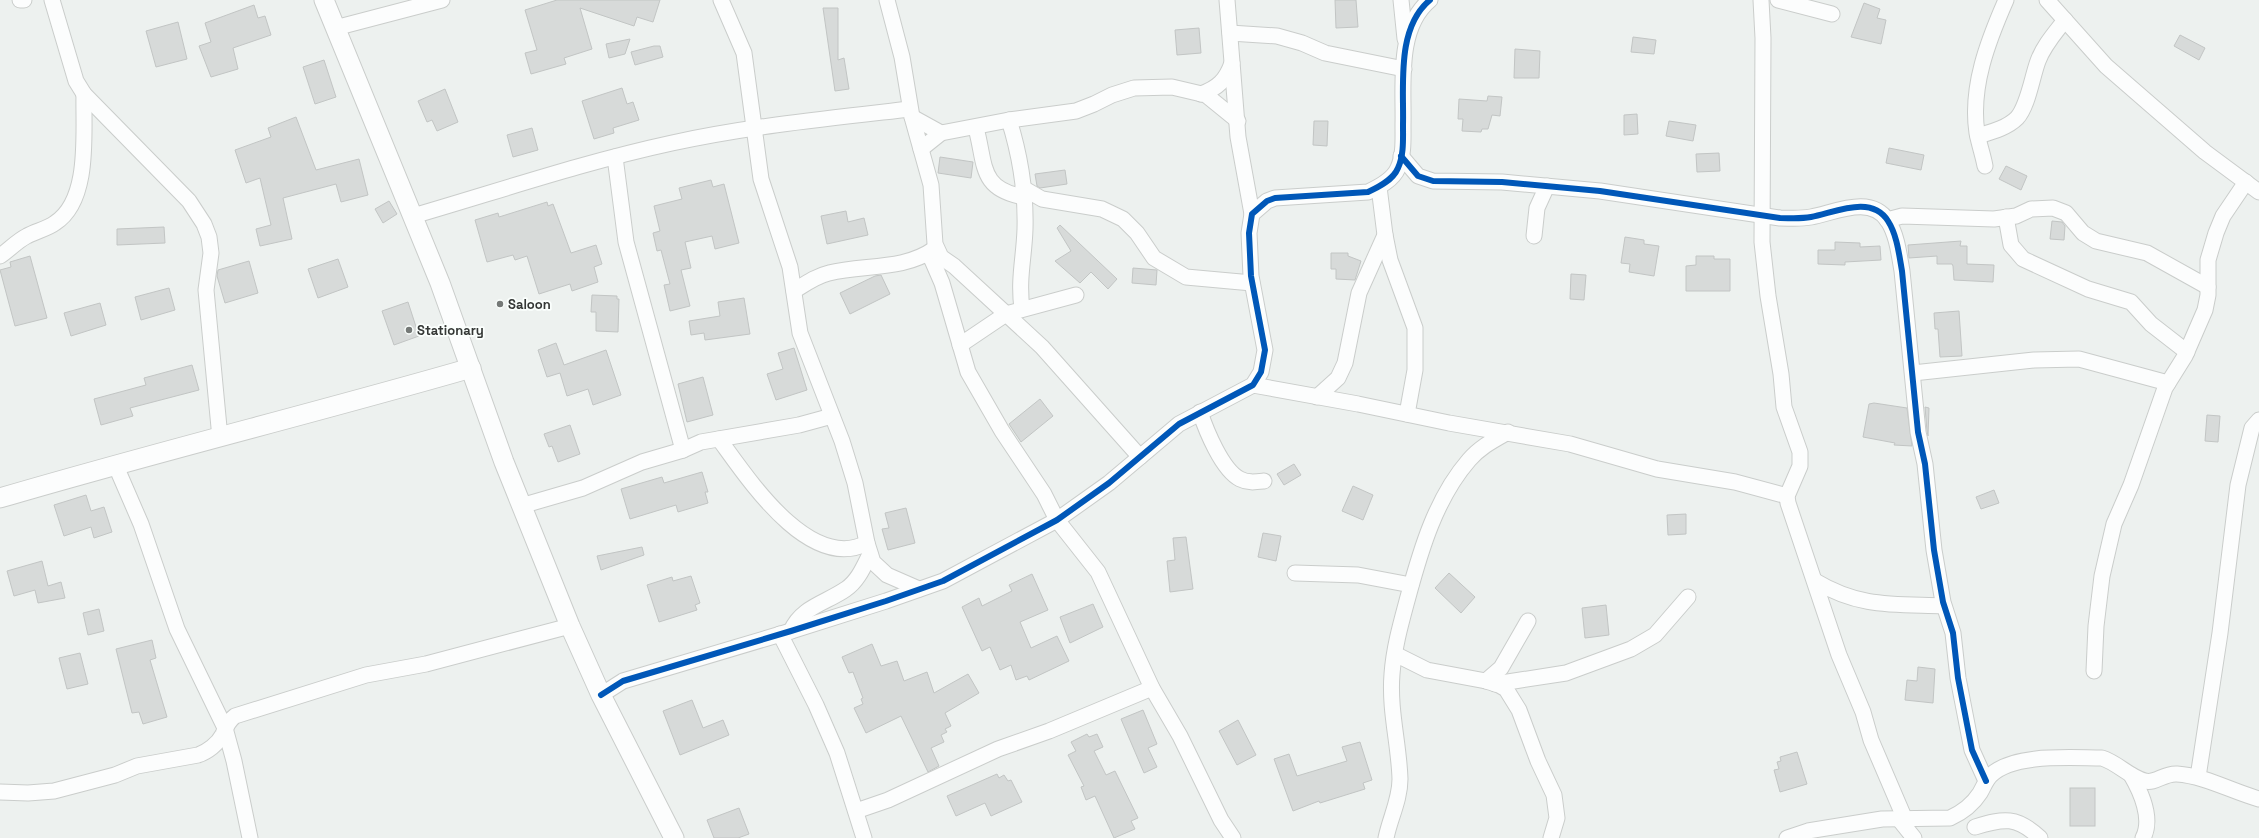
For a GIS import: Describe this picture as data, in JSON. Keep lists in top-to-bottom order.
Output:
{
  "places": ["Saloon", "Stationary"]
}
